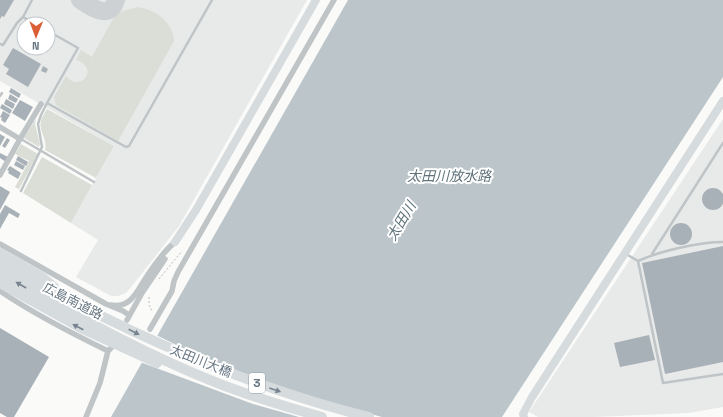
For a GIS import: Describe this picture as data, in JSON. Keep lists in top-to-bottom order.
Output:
{
  "streets": {
    "highway": ["広島南道路", "太田川大橋", "3"]
  },
  "crossings": [
    ["広島南道路", "太田川大橋"]
  ],
  "water": ["太田川放水路", "太田川"],
  "north": "bottom"
}
